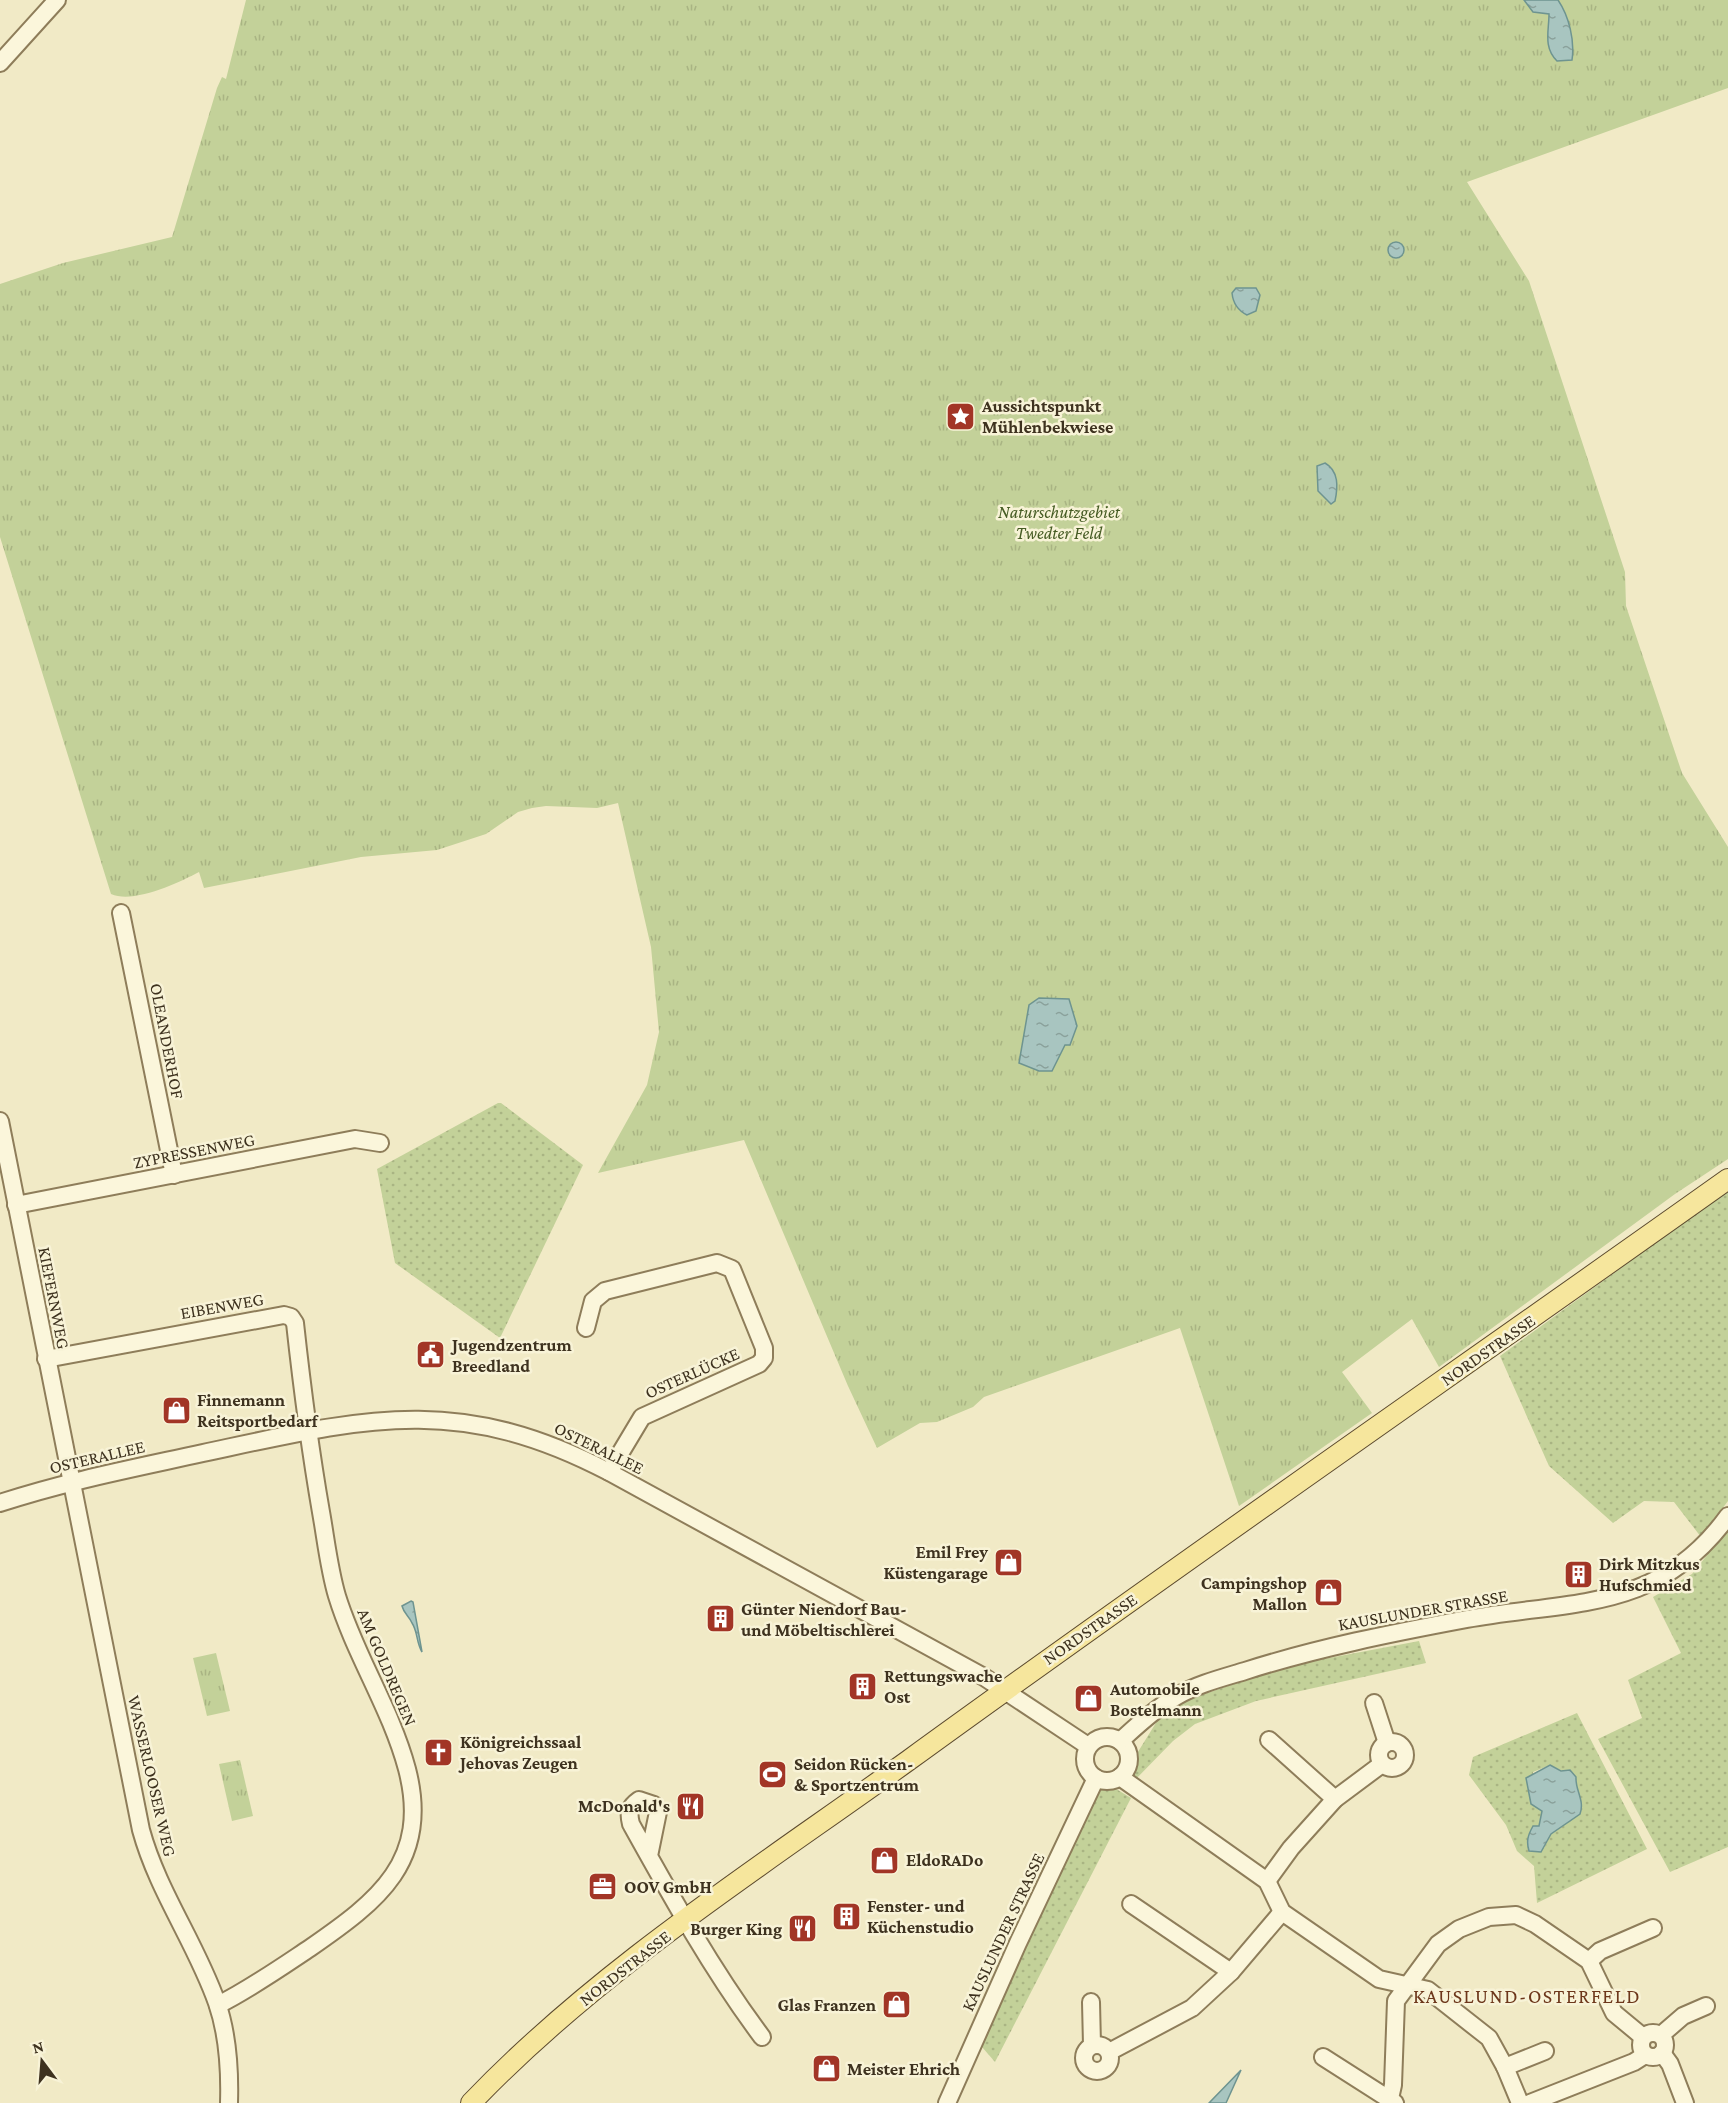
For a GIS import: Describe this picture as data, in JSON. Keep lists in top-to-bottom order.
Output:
{
  "streets": {
    "main road": ["NORDSTRASSE"],
    "street": [
      "OLEANDERHOF",
      "ZYPRESSENWEG",
      "KIEFERNWEG",
      "EIBENWEG",
      "OSTERLÜCKE",
      "OSTERALLEE",
      "KAUSLUNDER STRASSE",
      "AM GOLDREGEN",
      "WASSERLOOSER WEG"
    ]
  },
  "crossings": [
    ["OLEANDERHOF", "ZYPRESSENWEG"],
    ["ZYPRESSENWEG", "KIEFERNWEG"],
    ["KIEFERNWEG", "EIBENWEG"],
    ["KIEFERNWEG", "OSTERALLEE"],
    ["KIEFERNWEG", "WASSERLOOSER WEG"],
    ["EIBENWEG", "OSTERALLEE"],
    ["EIBENWEG", "AM GOLDREGEN"],
    ["NORDSTRASSE", "OSTERALLEE"],
    ["OSTERLÜCKE", "OSTERALLEE"],
    ["OSTERALLEE", "KAUSLUNDER STRASSE"],
    ["OSTERALLEE", "AM GOLDREGEN"],
    ["OSTERALLEE", "WASSERLOOSER WEG"],
    ["AM GOLDREGEN", "WASSERLOOSER WEG"]
  ],
  "districts": ["KAUSLUND-OSTERFELD"],
  "parks": ["Naturschutzgebiet Twedter Feld"],
  "places": {
    "place": ["Aussichtspunkt Mühlenbekwiese"],
    "public building": ["Jugendzentrum Breedland"],
    "shop": [
      "Finnemann Reitsportbedarf",
      "Emil Frey Küstengarage",
      "Campingshop Mallon",
      "Automobile Bostelmann",
      "EldoRADo",
      "Glas Franzen",
      "Meister Ehrich"
    ],
    "building": [
      "Dirk Mitzkus Hufschmied",
      "Günter Niendorf Bau- und Möbeltischlerei",
      "Rettungswache Ost",
      "Fenster- und Küchenstudio"
    ],
    "church": ["Königreichssaal Jehovas Zeugen"],
    "sports": ["Seidon Rücken- & Sportzentrum"],
    "restaurant": ["McDonald's", "Burger King"],
    "office": ["OOV GmbH"]
  },
  "north": "top"
}
